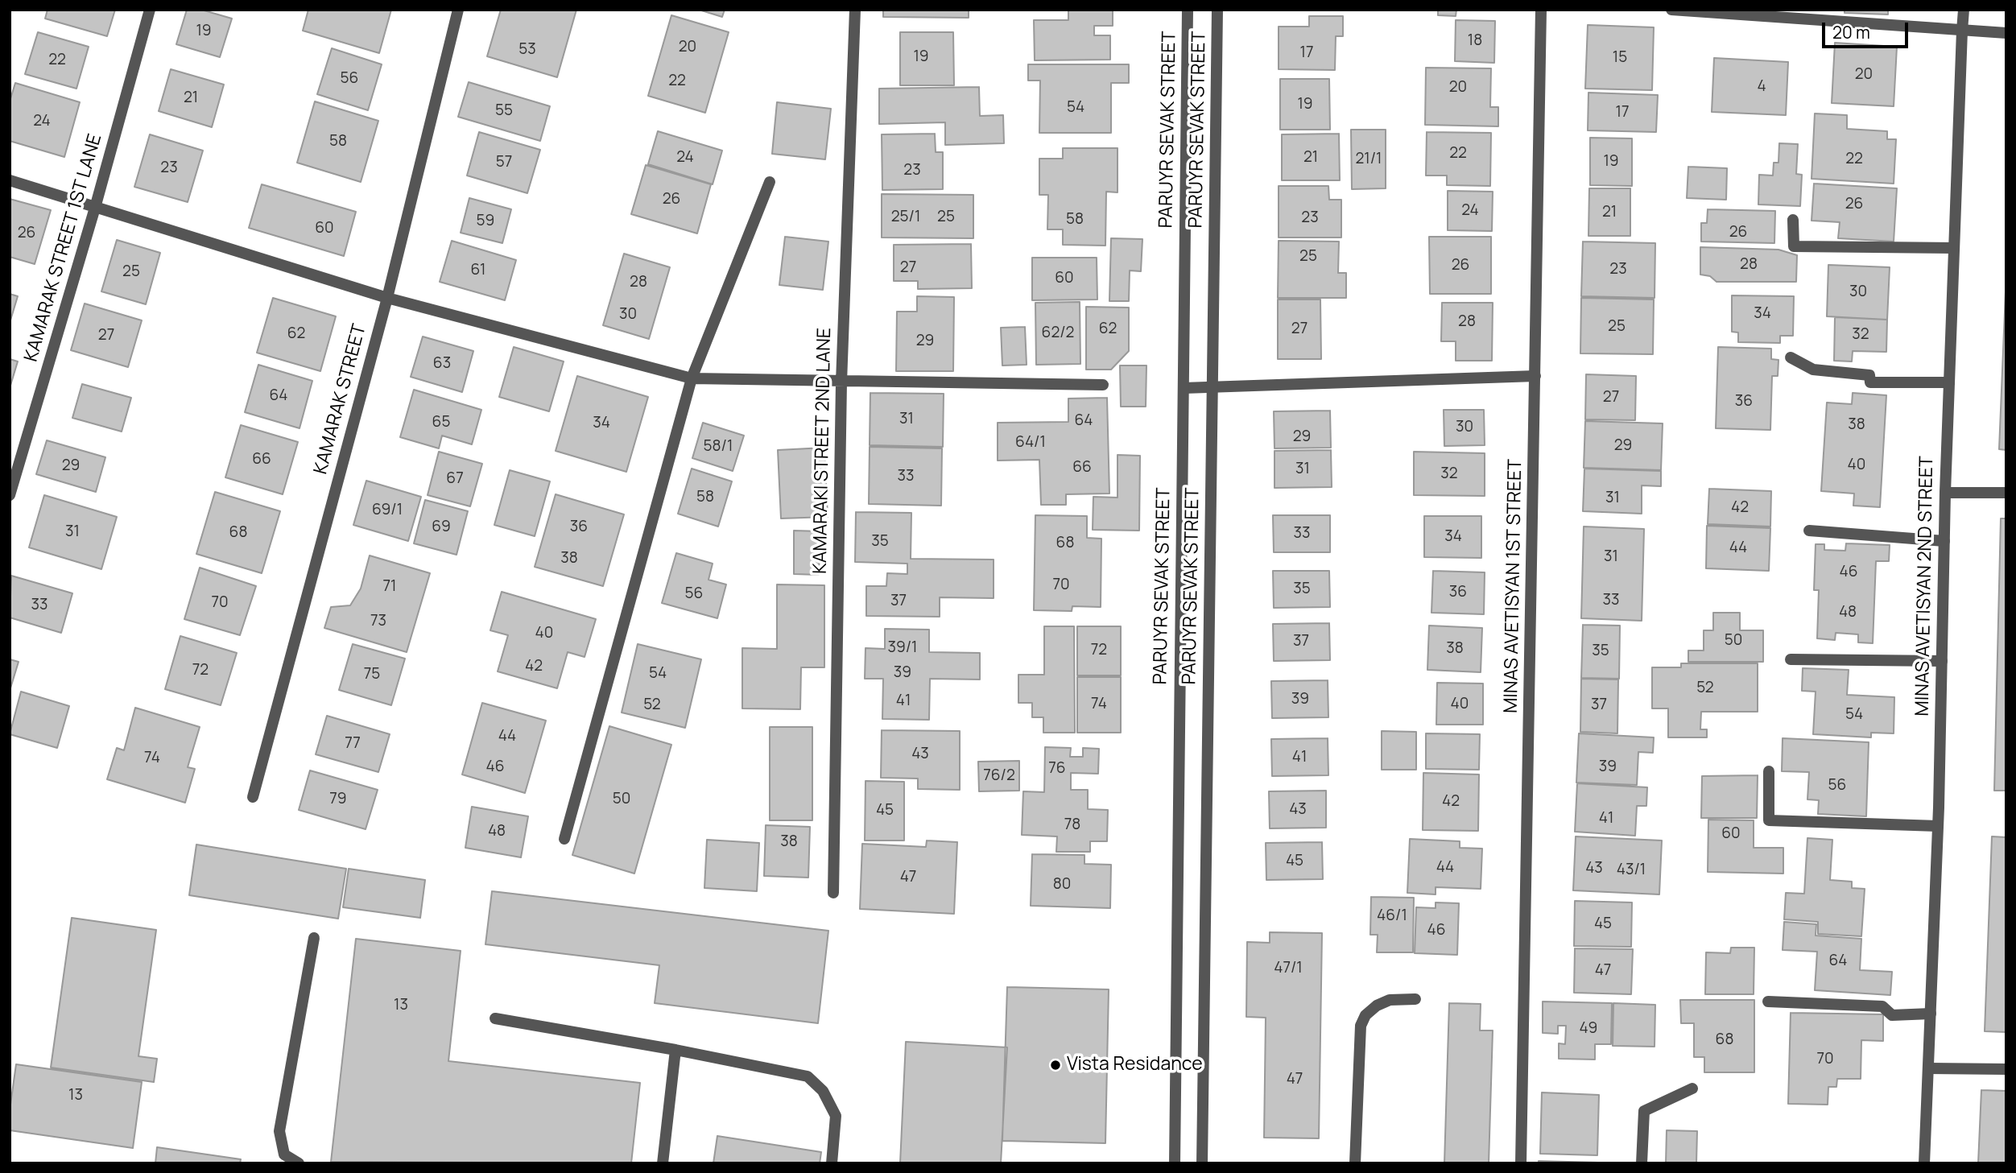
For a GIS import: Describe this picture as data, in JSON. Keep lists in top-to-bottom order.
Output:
{
  "streets": {
    "street": [
      "PARUYR SEVAK STREET",
      "KAMARAK STREET 1ST LANE",
      "KAMARAK STREET",
      "KAMARAKI STREET 2ND LANE",
      "MINAS AVETISYAN 1ST STREET",
      "MINAS AVETISYAN 2ND STREET"
    ]
  },
  "places": ["Vista Residance"],
  "house_numbers": [
    "19",
    "18",
    "20",
    "53",
    "17",
    "19",
    "15",
    "22",
    "20",
    "56",
    "22",
    "4",
    "20",
    "21",
    "19",
    "54",
    "55",
    "17",
    "24",
    "58",
    "22",
    "24",
    "21",
    "21/1",
    "22",
    "19",
    "57",
    "23",
    "23",
    "26",
    "26",
    "24",
    "21",
    "25/1",
    "25",
    "23",
    "58",
    "59",
    "60",
    "26",
    "26",
    "25",
    "28",
    "26",
    "27",
    "23",
    "61",
    "25",
    "60",
    "28",
    "30",
    "34",
    "30",
    "28",
    "25",
    "62",
    "27",
    "62/2",
    "62",
    "32",
    "27",
    "29",
    "63",
    "64",
    "27",
    "36",
    "31",
    "64",
    "65",
    "34",
    "38",
    "30",
    "29",
    "64/1",
    "29",
    "58/1",
    "66",
    "40",
    "29",
    "66",
    "31",
    "32",
    "33",
    "67",
    "58",
    "31",
    "42",
    "69/1",
    "69",
    "36",
    "31",
    "68",
    "33",
    "34",
    "35",
    "68",
    "44",
    "31",
    "38",
    "46",
    "70",
    "71",
    "35",
    "36",
    "56",
    "33",
    "37",
    "70",
    "33",
    "48",
    "73",
    "40",
    "50",
    "37",
    "39/1",
    "38",
    "72",
    "35",
    "42",
    "72",
    "39",
    "54",
    "75",
    "52",
    "39",
    "41",
    "74",
    "40",
    "52",
    "37",
    "54",
    "44",
    "77",
    "43",
    "41",
    "74",
    "46",
    "39",
    "76",
    "76/2",
    "56",
    "79",
    "50",
    "42",
    "43",
    "45",
    "41",
    "78",
    "48",
    "60",
    "38",
    "45",
    "44",
    "43",
    "43/1",
    "47",
    "80",
    "46/1",
    "45",
    "46",
    "64",
    "47/1",
    "47",
    "13",
    "49",
    "68",
    "70",
    "47",
    "13"
  ],
  "scale_bar": "20 m"
}
